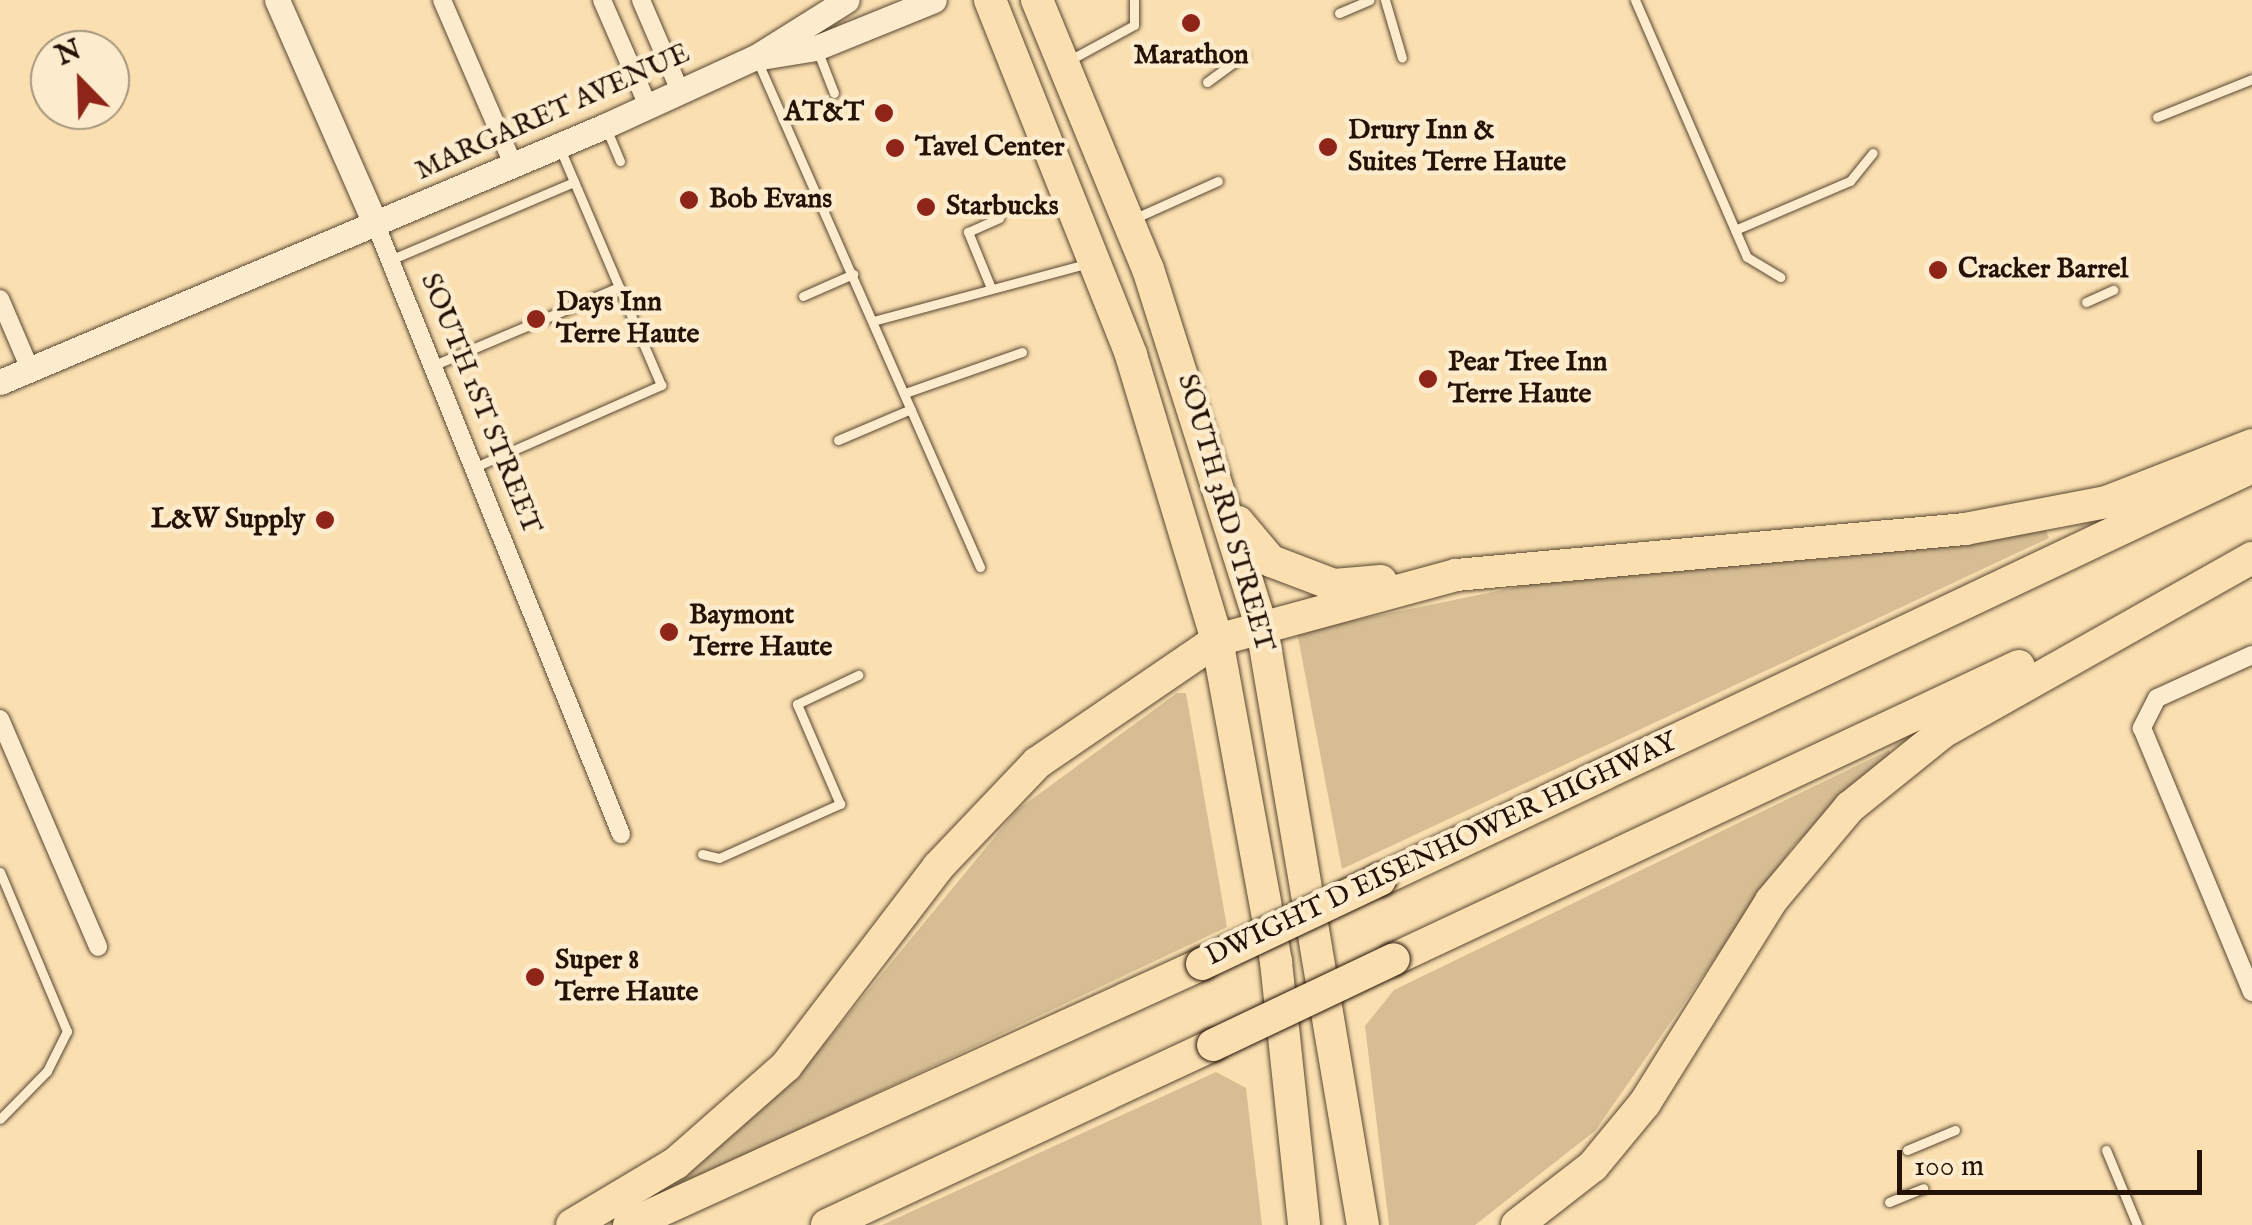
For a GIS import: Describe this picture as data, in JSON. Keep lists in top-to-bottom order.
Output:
{
  "streets": {
    "highway": ["SOUTH 3RD STREET", "DWIGHT D EISENHOWER HIGHWAY"],
    "street": ["MARGARET AVENUE", "SOUTH 1ST STREET"]
  },
  "crossings": [
    ["MARGARET AVENUE", "SOUTH 1ST STREET"]
  ],
  "places": [
    "Marathon",
    "AT&T",
    "Drury Inn & Suites Terre Haute",
    "Tavel Center",
    "Bob Evans",
    "Starbucks",
    "Cracker Barrel",
    "Days Inn Terre Haute",
    "Pear Tree Inn Terre Haute",
    "L&W Supply",
    "Baymont Terre Haute",
    "Super 8 Terre Haute"
  ],
  "scale_bar": "100 m",
  "north": "top left"
}
